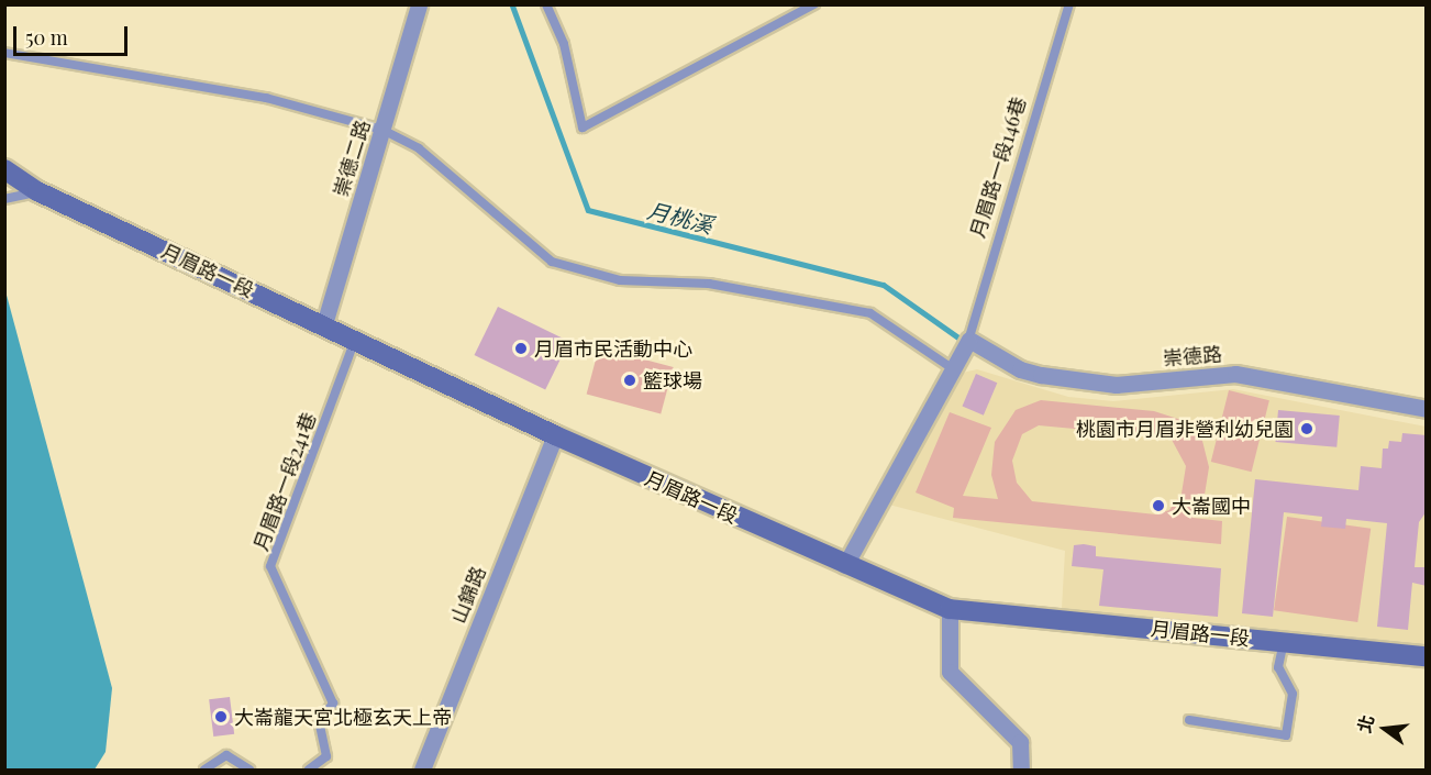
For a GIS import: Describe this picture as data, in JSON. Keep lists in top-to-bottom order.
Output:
{
  "streets": {
    "street": [
      "崇德二路",
      "月眉路一段",
      "崇德路",
      "山錦路"
    ],
    "lane": ["月眉路一段146巷", "月眉路一段241巷"]
  },
  "crossings": [
    ["崇德二路", "月眉路一段"],
    ["月眉路一段146巷", "崇德路"],
    ["月眉路一段", "月眉路一段241巷"],
    ["月眉路一段", "山錦路"]
  ],
  "water": ["月桃溪"],
  "places": [
    "月眉市民活動中心",
    "籃球場",
    "桃園市月眉非營利幼兒園",
    "大崙國中",
    "大崙龍天宮北極玄天上帝"
  ],
  "scale_bar": "50 m",
  "north": "left"
}
